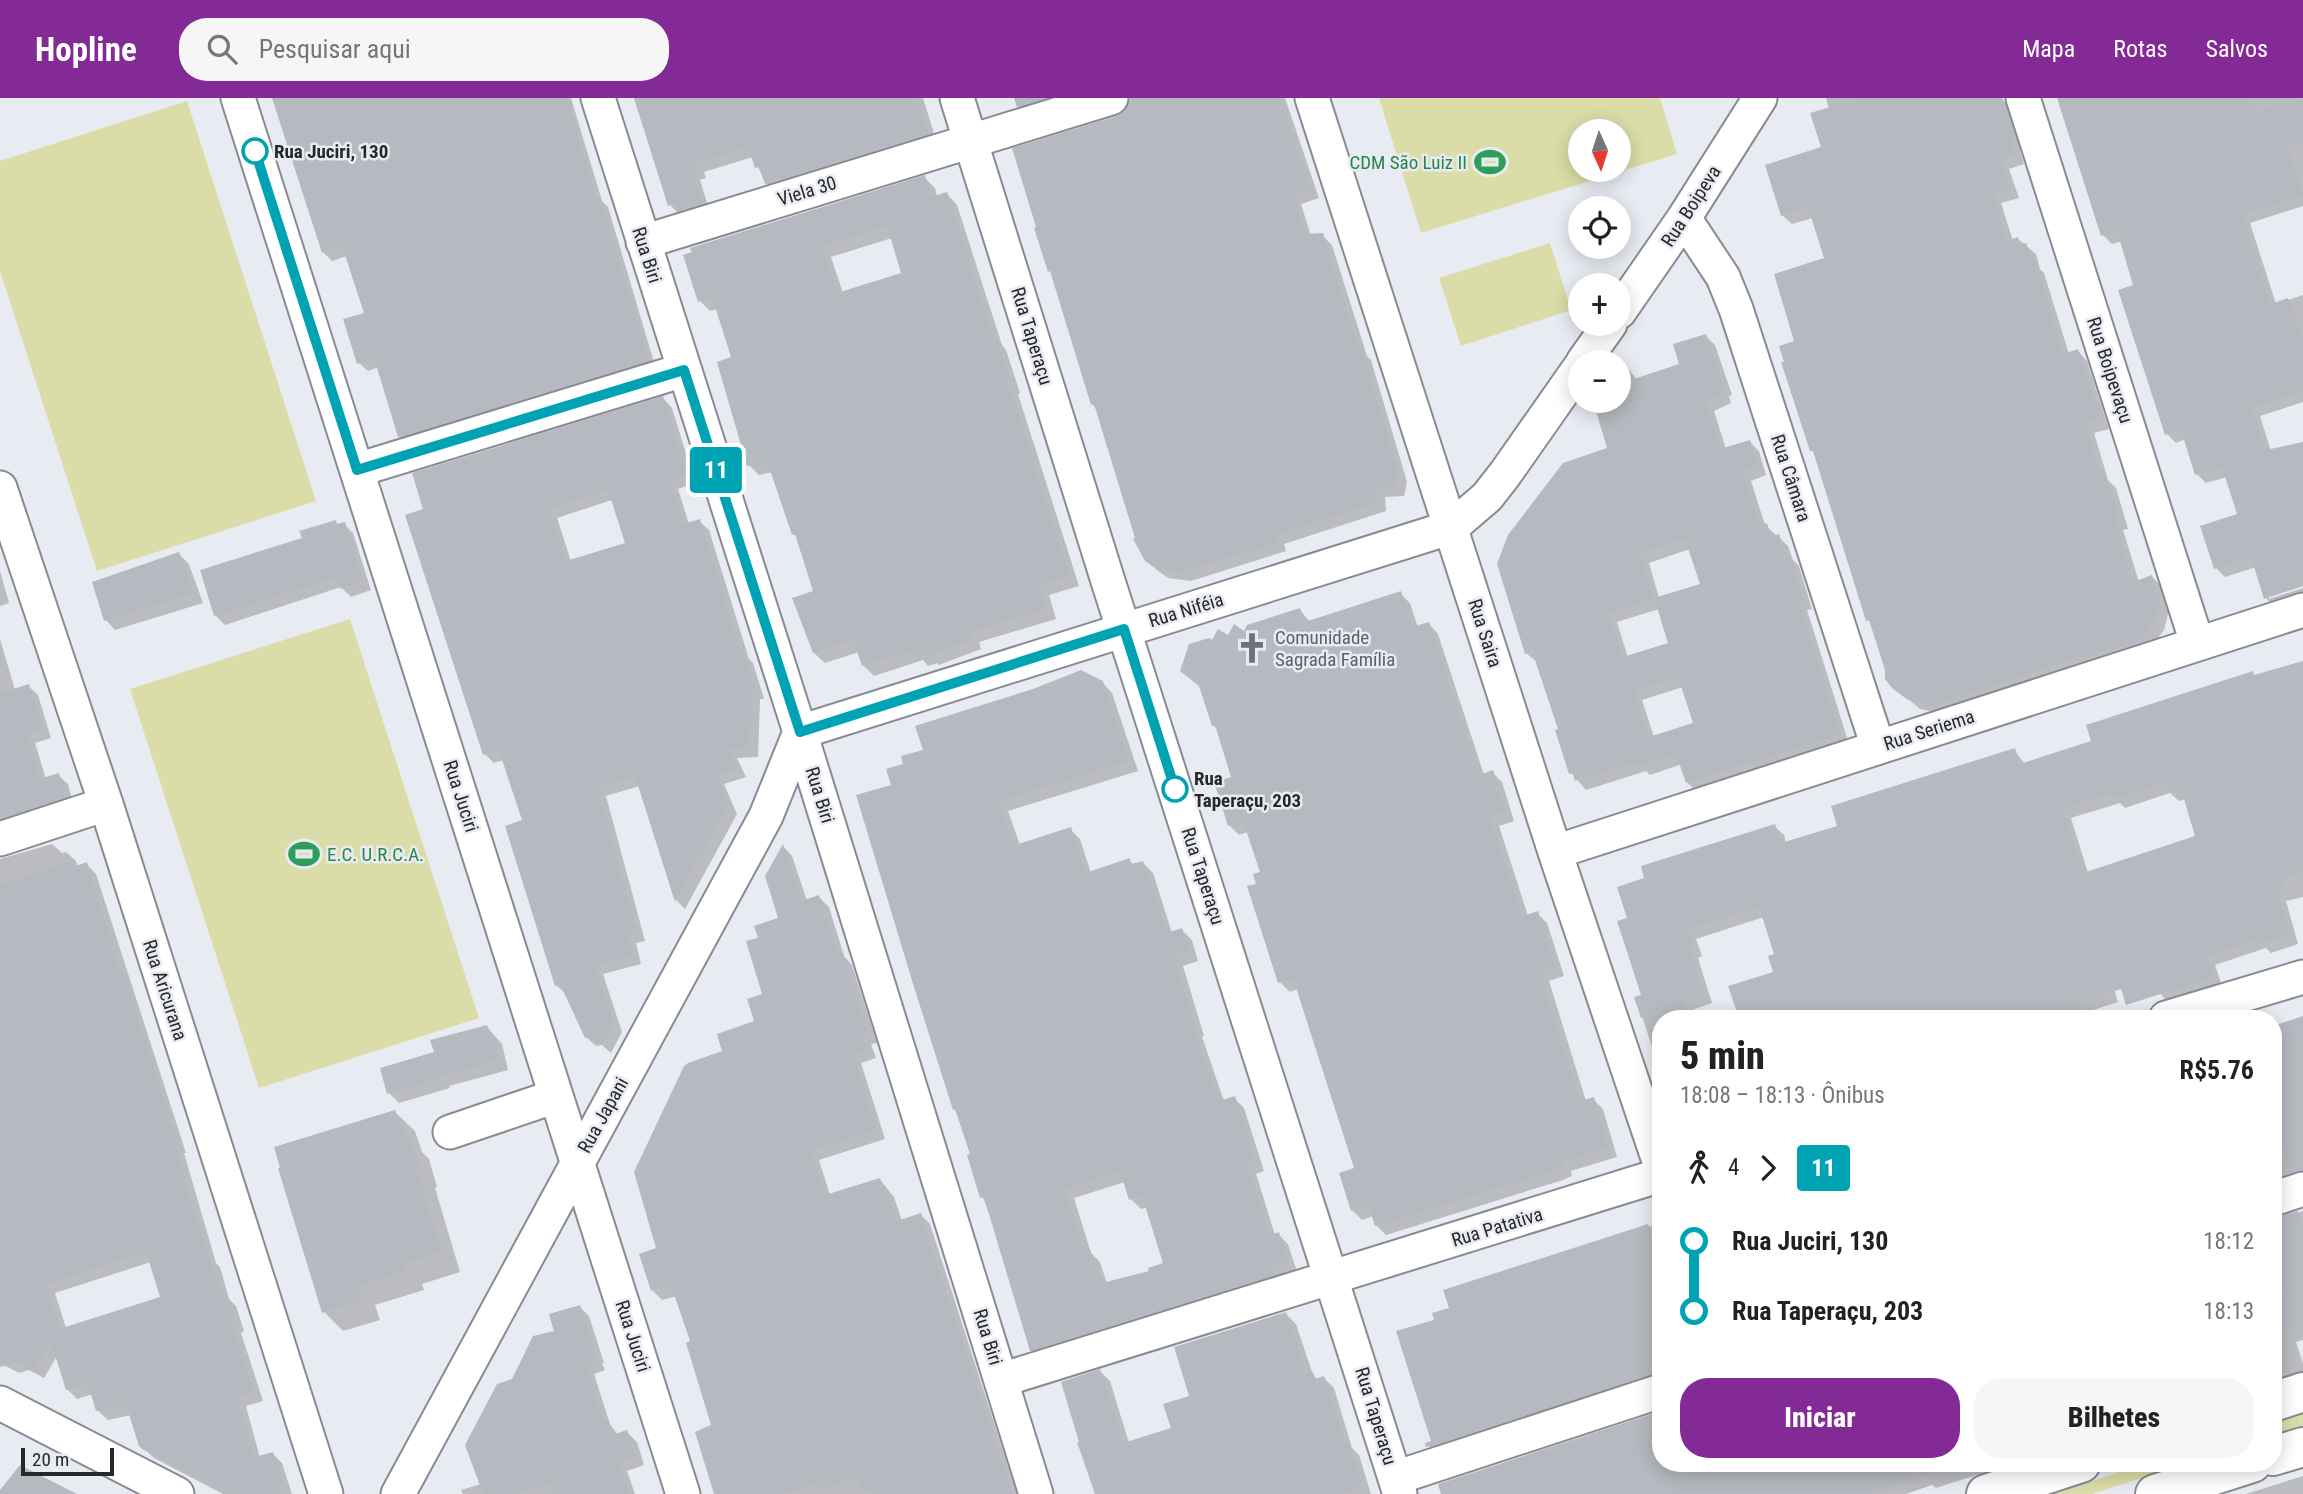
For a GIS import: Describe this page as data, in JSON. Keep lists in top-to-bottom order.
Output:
{
  "streets": {
    "street": [
      "Viela 30",
      "Rua Boipeva",
      "Rua Biri",
      "Rua Taperaçu",
      "Rua Boipevaçu",
      "Rua Câmara",
      "Rua Niféia",
      "Rua Saira",
      "Rua Seriema",
      "Rua Juciri",
      "Rua Aricurana",
      "Rua Japani",
      "Rua Patativa"
    ]
  },
  "crossings": [
    ["Viela 30", "Rua Biri"],
    ["Viela 30", "Rua Taperaçu"],
    ["Rua Boipeva", "Rua Câmara"],
    ["Rua Biri", "Rua Niféia"],
    ["Rua Biri", "Rua Japani"],
    ["Rua Biri", "Rua Patativa"],
    ["Rua Taperaçu", "Rua Niféia"],
    ["Rua Taperaçu", "Rua Patativa"],
    ["Rua Boipevaçu", "Rua Seriema"],
    ["Rua Câmara", "Rua Seriema"],
    ["Rua Niféia", "Rua Saira"],
    ["Rua Niféia", "Rua Japani"],
    ["Rua Saira", "Rua Seriema"],
    ["Rua Juciri", "Rua Japani"]
  ],
  "places": {
    "other": ["Rua Juciri, 130", "Rua Taperaçu, 203"],
    "sports": ["CDM São Luiz II", "E.C. U.R.C.A."],
    "church": ["Comunidade Sagrada Família"]
  },
  "lines": ["bus line 11"],
  "scale_bar": "20 m",
  "north": "bottom",
  "page": {
    "header": "Hopline",
    "search": "Pesquisar aqui",
    "nav": ["Mapa", "Rotas", "Salvos"],
    "on_map": "11",
    "map_buttons": ["+", "−"],
    "heading": ["5 min", "18:08 – 18:13 · Ônibus", "R$5.76"],
    "legs": ["4", "11"],
    "list": [
      {
        "name": "Rua Juciri, 130",
        "value": "18:12"
      },
      {
        "name": "Rua Taperaçu, 203",
        "value": "18:13"
      }
    ],
    "buttons": ["Iniciar", "Bilhetes"],
    "scale": "20 m"
  }
}
